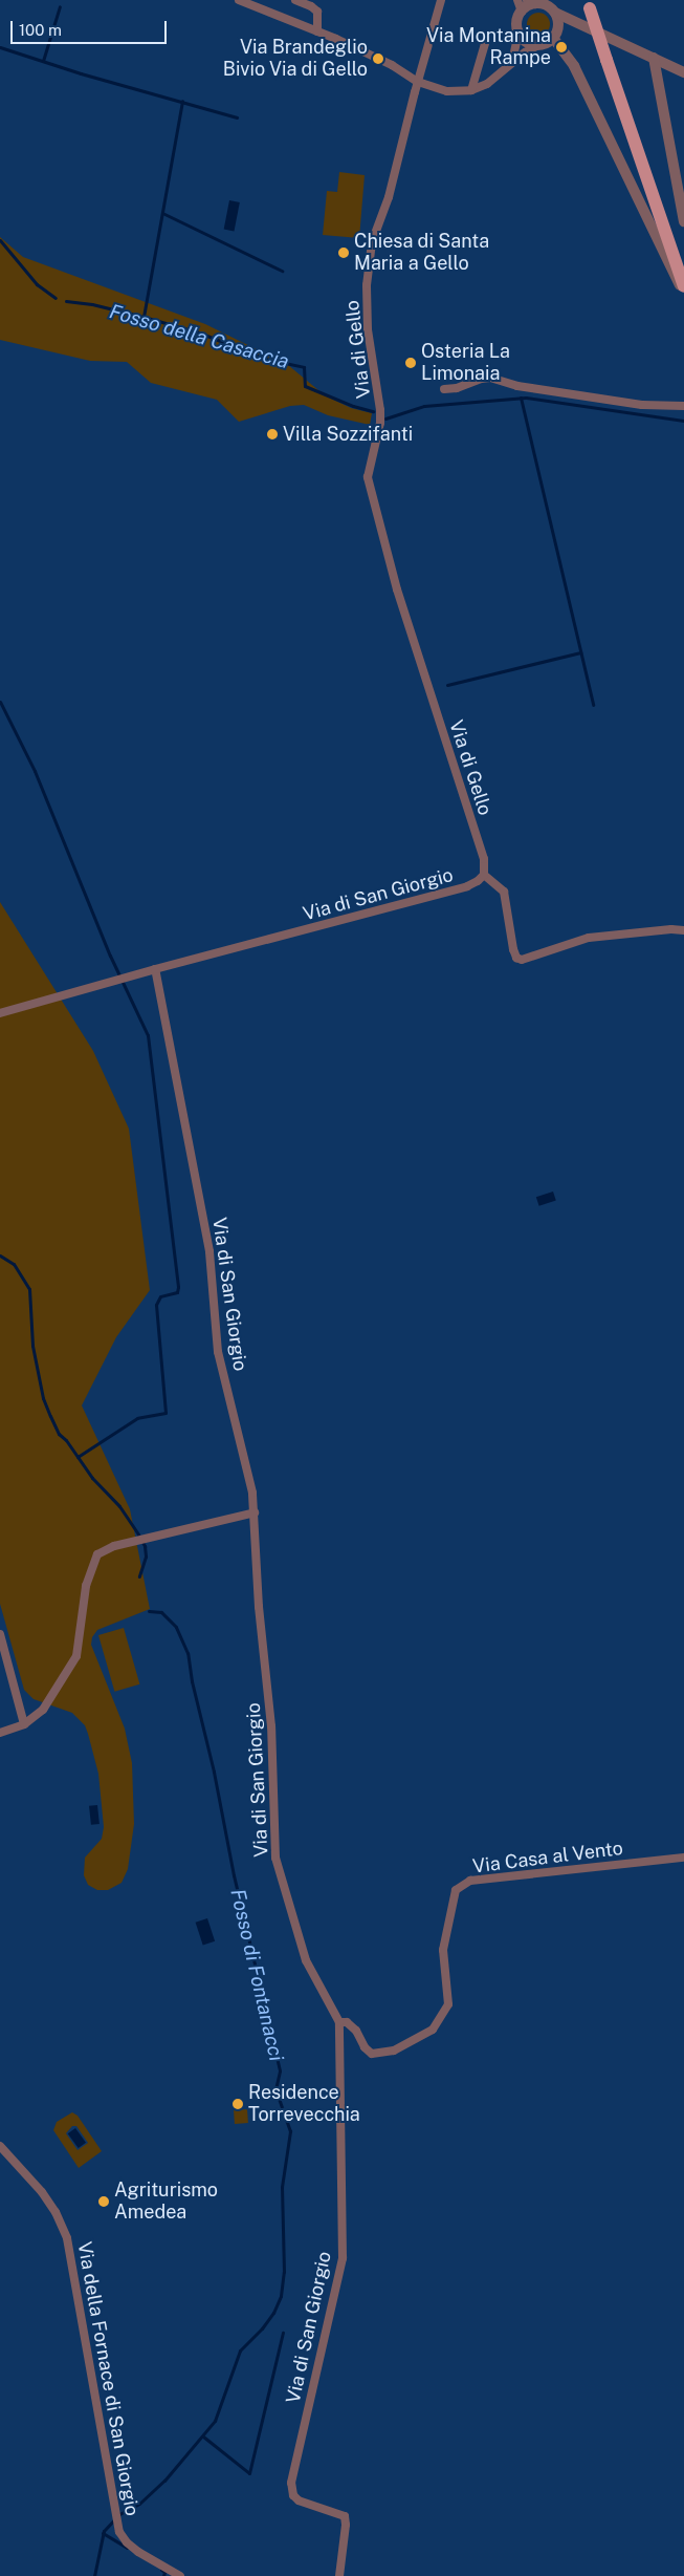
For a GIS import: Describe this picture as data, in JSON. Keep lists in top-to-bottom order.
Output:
{
  "streets": {
    "street": [
      "Via di Gello",
      "Via di San Giorgio",
      "Via Casa al Vento",
      "Via della Fornace di San Giorgio"
    ]
  },
  "crossings": [
    ["Via di Gello", "Via di San Giorgio"],
    ["Via di San Giorgio", "Via Casa al Vento"]
  ],
  "water": ["Fosso della Casaccia", "Fosso di Fontanacci"],
  "places": [
    "Via Montanina Rampe",
    "Via Brandeglio Bivio Via di Gello",
    "Chiesa di Santa Maria a Gello",
    "Osteria La Limonaia",
    "Villa Sozzifanti",
    "Residence Torrevecchia",
    "Agriturismo Amedea"
  ],
  "scale_bar": "100 m"
}
